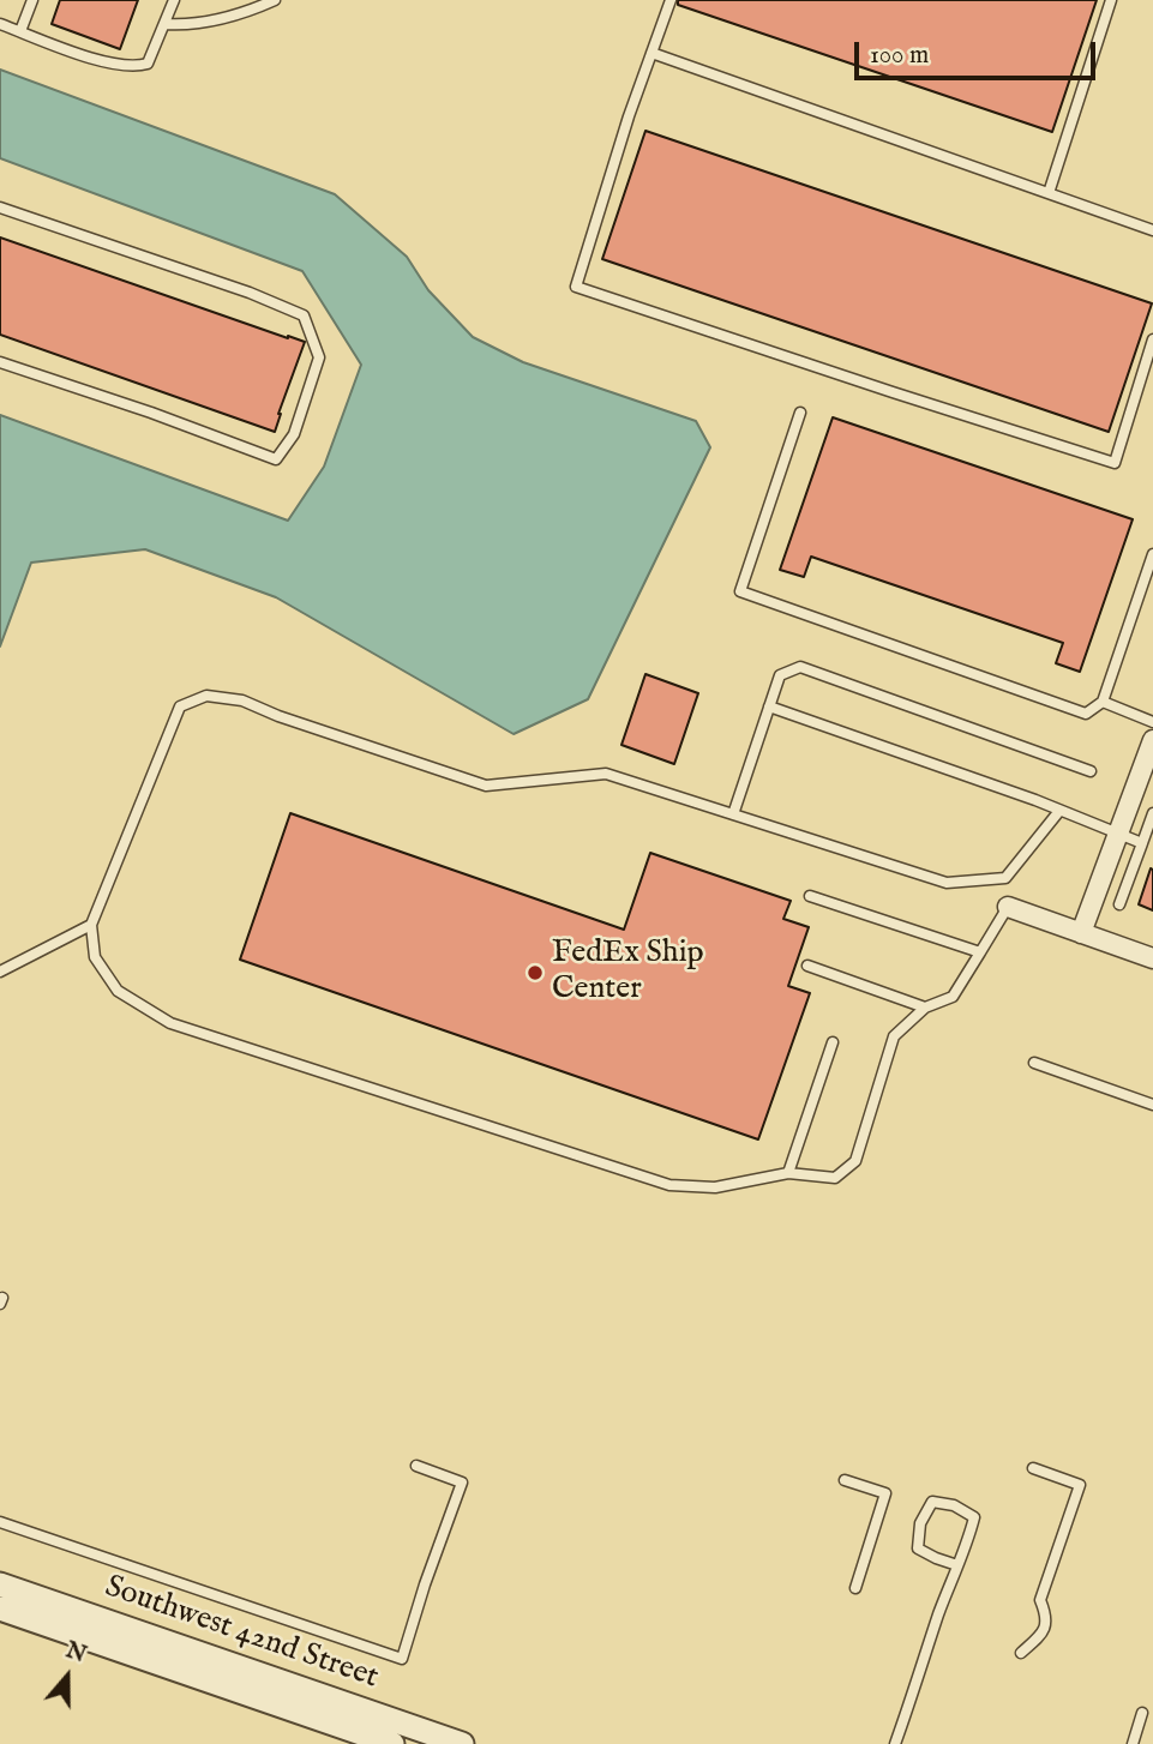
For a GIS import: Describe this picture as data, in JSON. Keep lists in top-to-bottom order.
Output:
{
  "streets": {
    "street": ["Southwest 42nd Street"]
  },
  "places": ["FedEx Ship Center"],
  "scale_bar": "100 m",
  "north": "top"
}
